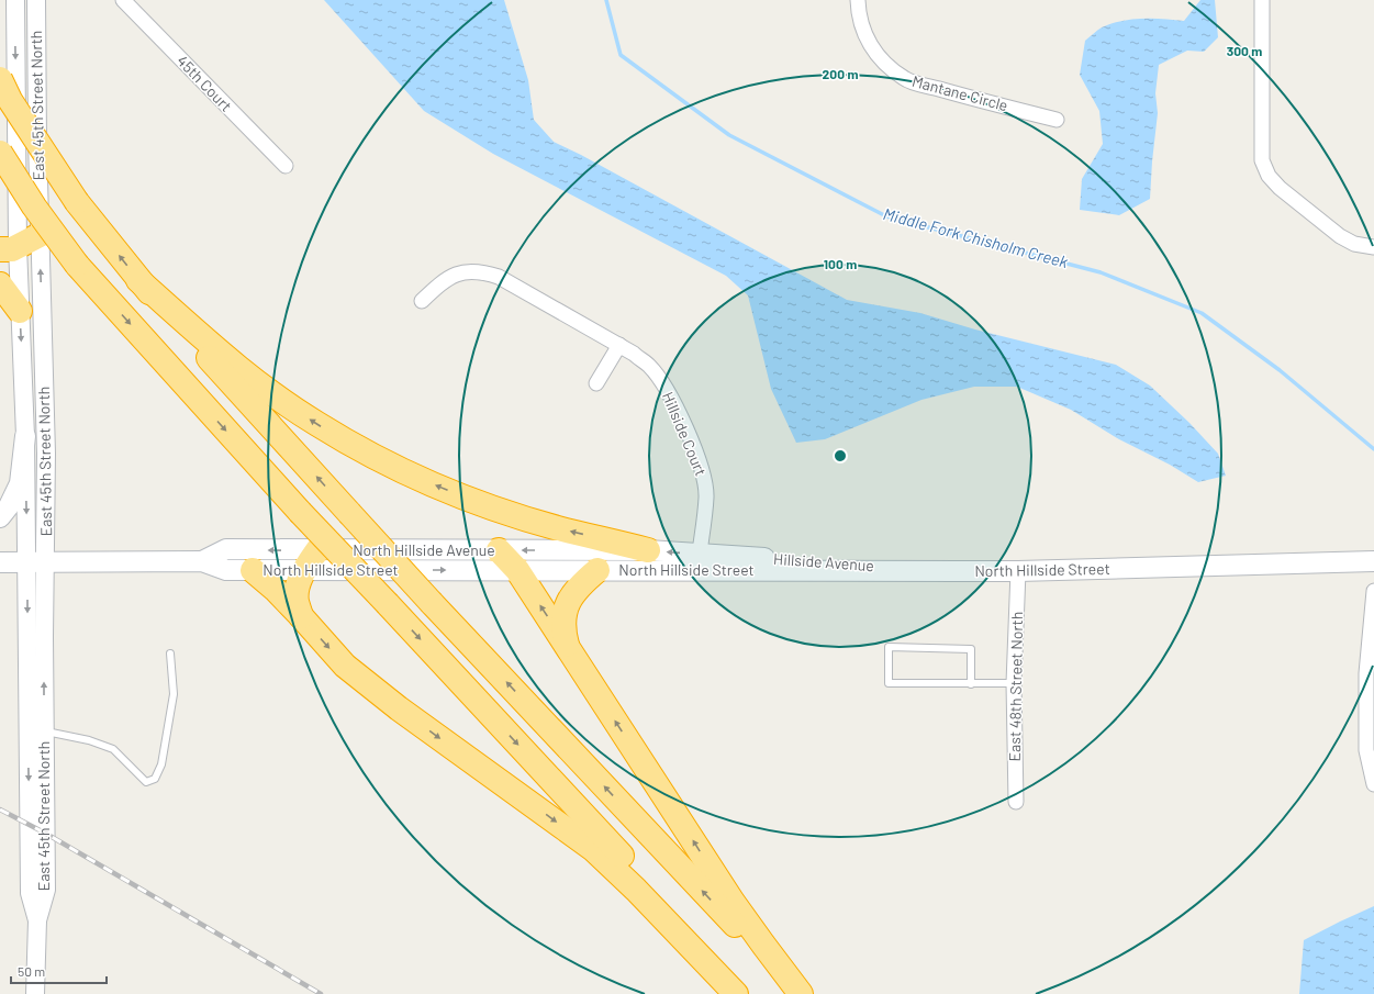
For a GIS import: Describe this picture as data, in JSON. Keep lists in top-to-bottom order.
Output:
{
  "streets": {
    "main road": ["North Hillside Avenue", "Hillside Avenue", "North Hillside Street"],
    "street": [
      "45th Court",
      "Mantane Circle",
      "East 45th Street North",
      "Hillside Court",
      "East 48th Street North"
    ]
  },
  "crossings": [
    ["East 45th Street North", "North Hillside Street"],
    ["Hillside Court", "Hillside Avenue"],
    ["Hillside Court", "North Hillside Street"],
    ["North Hillside Avenue", "Hillside Avenue"],
    ["North Hillside Avenue", "North Hillside Street"],
    ["Hillside Avenue", "North Hillside Street"],
    ["North Hillside Street", "East 48th Street North"]
  ],
  "one_way": ["North Hillside Avenue"],
  "water": ["Middle Fork Chisholm Creek"],
  "scale_bar": "50 m",
  "rings": ["300 m", "200 m", "100 m"]
}
